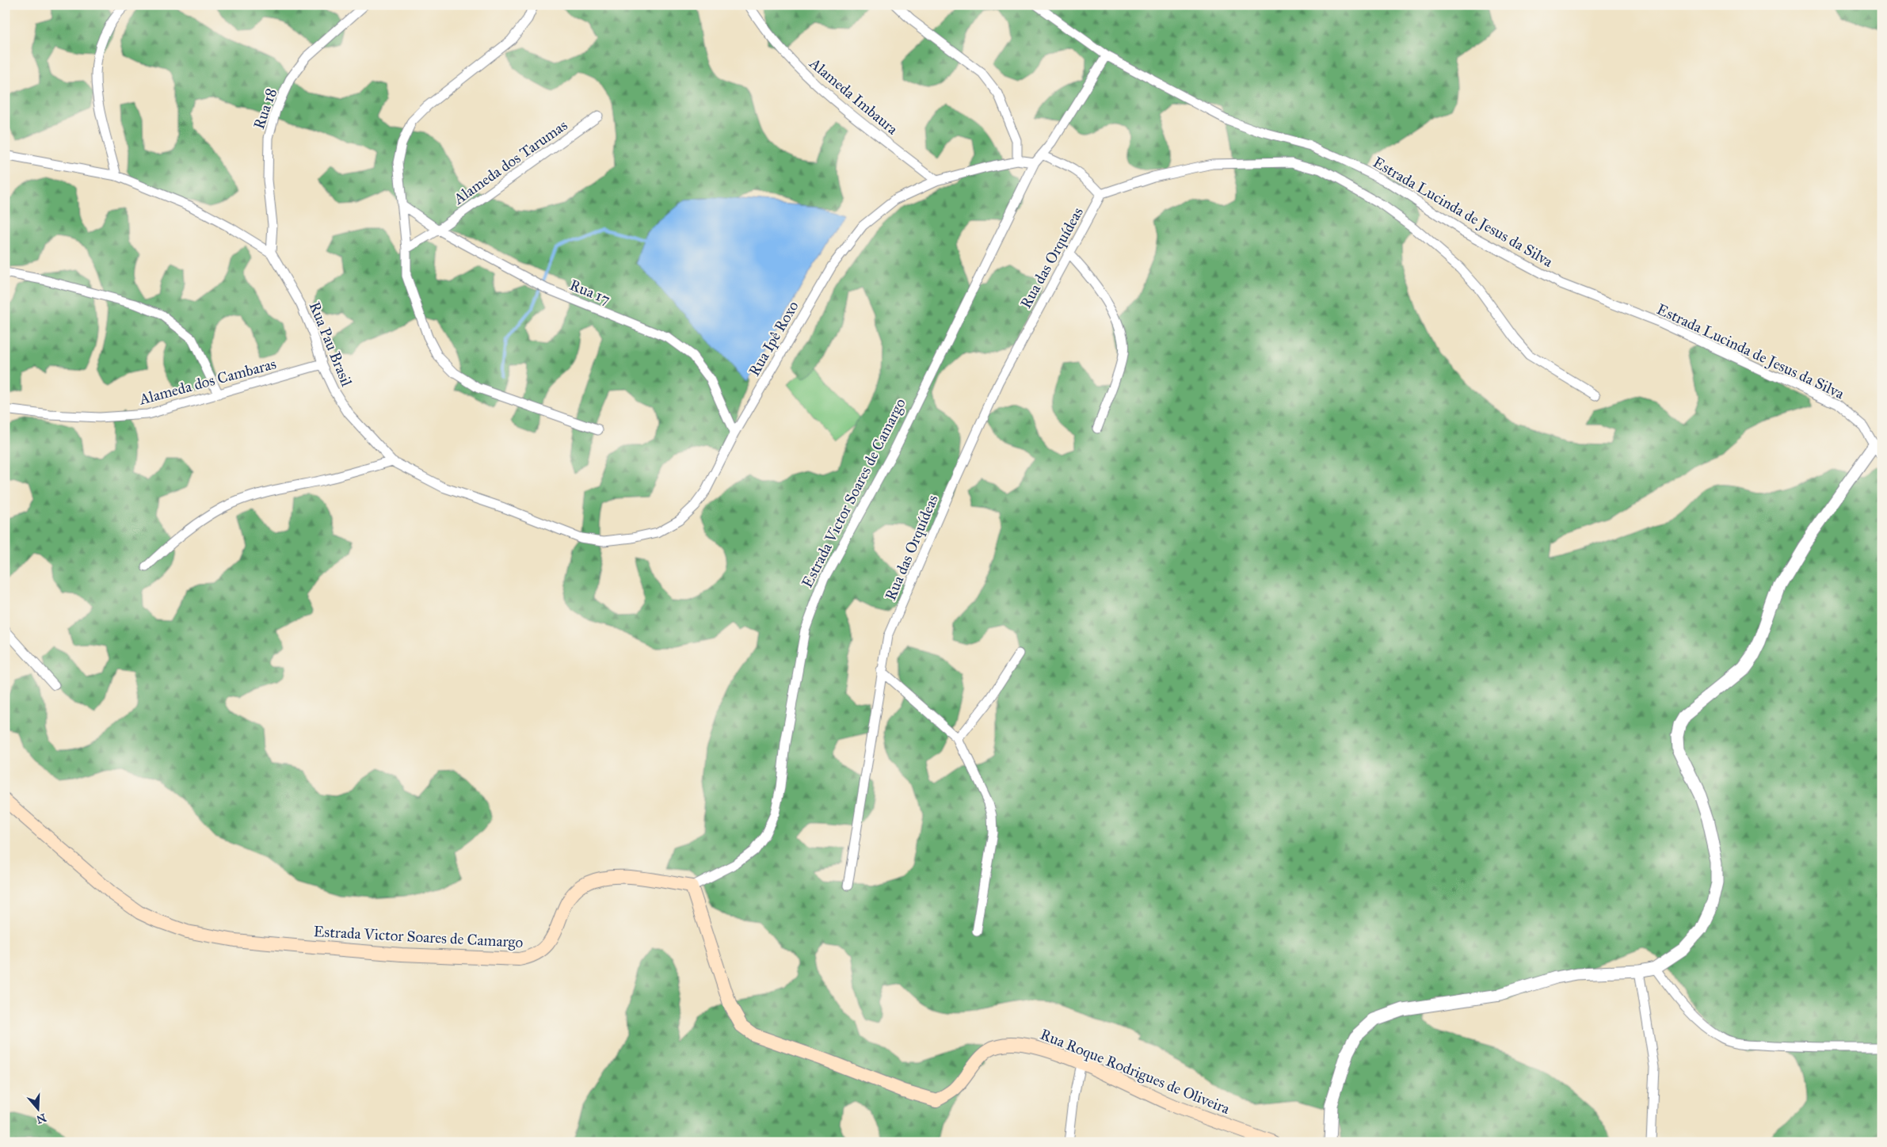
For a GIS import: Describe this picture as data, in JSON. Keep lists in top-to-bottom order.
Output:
{
  "streets": {
    "main road": ["Estrada Victor Soares de Camargo", "Rua Roque Rodrigues de Oliveira"],
    "street": [
      "Alameda Imbaura",
      "Rua 18",
      "Alameda dos Tarumas",
      "Estrada Lucinda de Jesus da Silva",
      "Rua das Orquídeas",
      "Rua 17",
      "Rua Ipê Roxo",
      "Rua Pau Brasil",
      "Alameda dos Cambaras"
    ]
  },
  "crossings": [
    ["Alameda Imbaura", "Rua Ipê Roxo"],
    ["Rua 18", "Rua Pau Brasil"],
    ["Alameda dos Tarumas", "Rua 17"],
    ["Estrada Lucinda de Jesus da Silva", "Estrada Victor Soares de Camargo"],
    ["Rua 17", "Rua Ipê Roxo"],
    ["Rua Ipê Roxo", "Rua Pau Brasil"],
    ["Rua Ipê Roxo", "Estrada Victor Soares de Camargo"],
    ["Rua Pau Brasil", "Alameda dos Cambaras"],
    ["Estrada Victor Soares de Camargo", "Rua Roque Rodrigues de Oliveira"]
  ],
  "north": "bottom"
}
